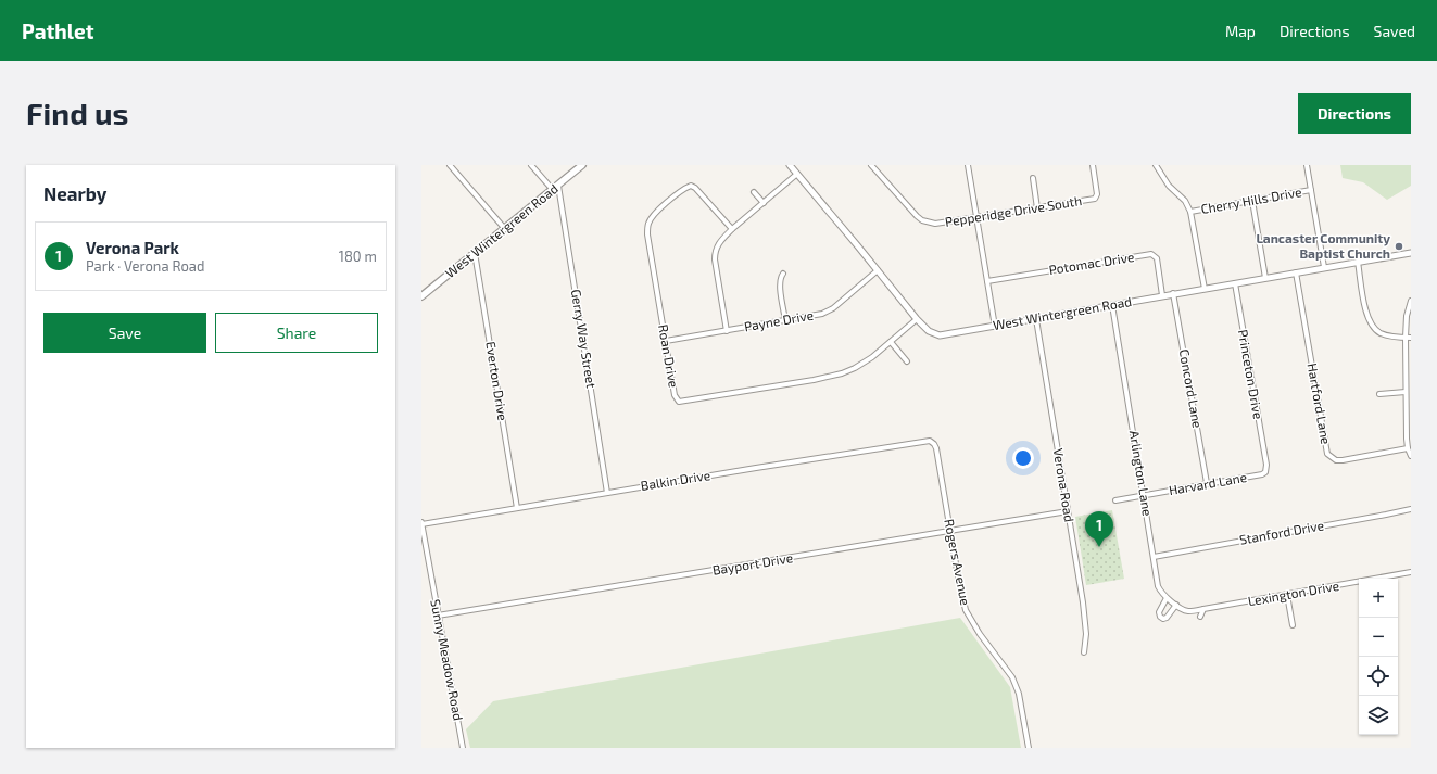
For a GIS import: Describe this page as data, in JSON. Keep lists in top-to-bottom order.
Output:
{
  "streets": {
    "main road": ["West Wintergreen Road"],
    "street": [
      "Cherry Hills Drive",
      "Pepperidge Drive South",
      "Potomac Drive",
      "Payne Drive",
      "Gerry Way Street",
      "Roan Drive",
      "Princeton Drive",
      "Everton Drive",
      "Concord Lane",
      "Hartford Lane",
      "Arlington Lane",
      "Balkin Drive",
      "Harvard Lane",
      "Verona Road",
      "Stanford Drive",
      "Rogers Avenue",
      "Bayport Drive",
      "Lexington Drive",
      "Sunny Meadow Road"
    ]
  },
  "crossings": [
    ["West Wintergreen Road", "Potomac Drive"],
    ["West Wintergreen Road", "Payne Drive"],
    ["West Wintergreen Road", "Gerry Way Street"],
    ["West Wintergreen Road", "Roan Drive"],
    ["West Wintergreen Road", "Princeton Drive"],
    ["West Wintergreen Road", "Everton Drive"],
    ["West Wintergreen Road", "Concord Lane"],
    ["West Wintergreen Road", "Hartford Lane"],
    ["West Wintergreen Road", "Arlington Lane"],
    ["West Wintergreen Road", "Verona Road"],
    ["Payne Drive", "Roan Drive"],
    ["Gerry Way Street", "Balkin Drive"],
    ["Princeton Drive", "Harvard Lane"],
    ["Everton Drive", "Balkin Drive"],
    ["Concord Lane", "Harvard Lane"],
    ["Arlington Lane", "Harvard Lane"],
    ["Arlington Lane", "Stanford Drive"],
    ["Arlington Lane", "Lexington Drive"],
    ["Balkin Drive", "Rogers Avenue"],
    ["Balkin Drive", "Sunny Meadow Road"],
    ["Verona Road", "Bayport Drive"],
    ["Rogers Avenue", "Bayport Drive"],
    ["Bayport Drive", "Sunny Meadow Road"]
  ],
  "places": ["Lancaster Community Baptist Church"],
  "page": {
    "header": "Pathlet",
    "nav": ["Map", "Directions", "Saved"],
    "buttons": [
      "Directions",
      ["Save", "Share"]
    ],
    "title": "Find us",
    "heading": "Nearby",
    "list": [
      {
        "mark": "1",
        "name": "Verona Park",
        "note": "Park · Verona Road",
        "value": "180 m"
      }
    ],
    "pins": "1",
    "map_buttons": ["+", "−"]
  }
}
